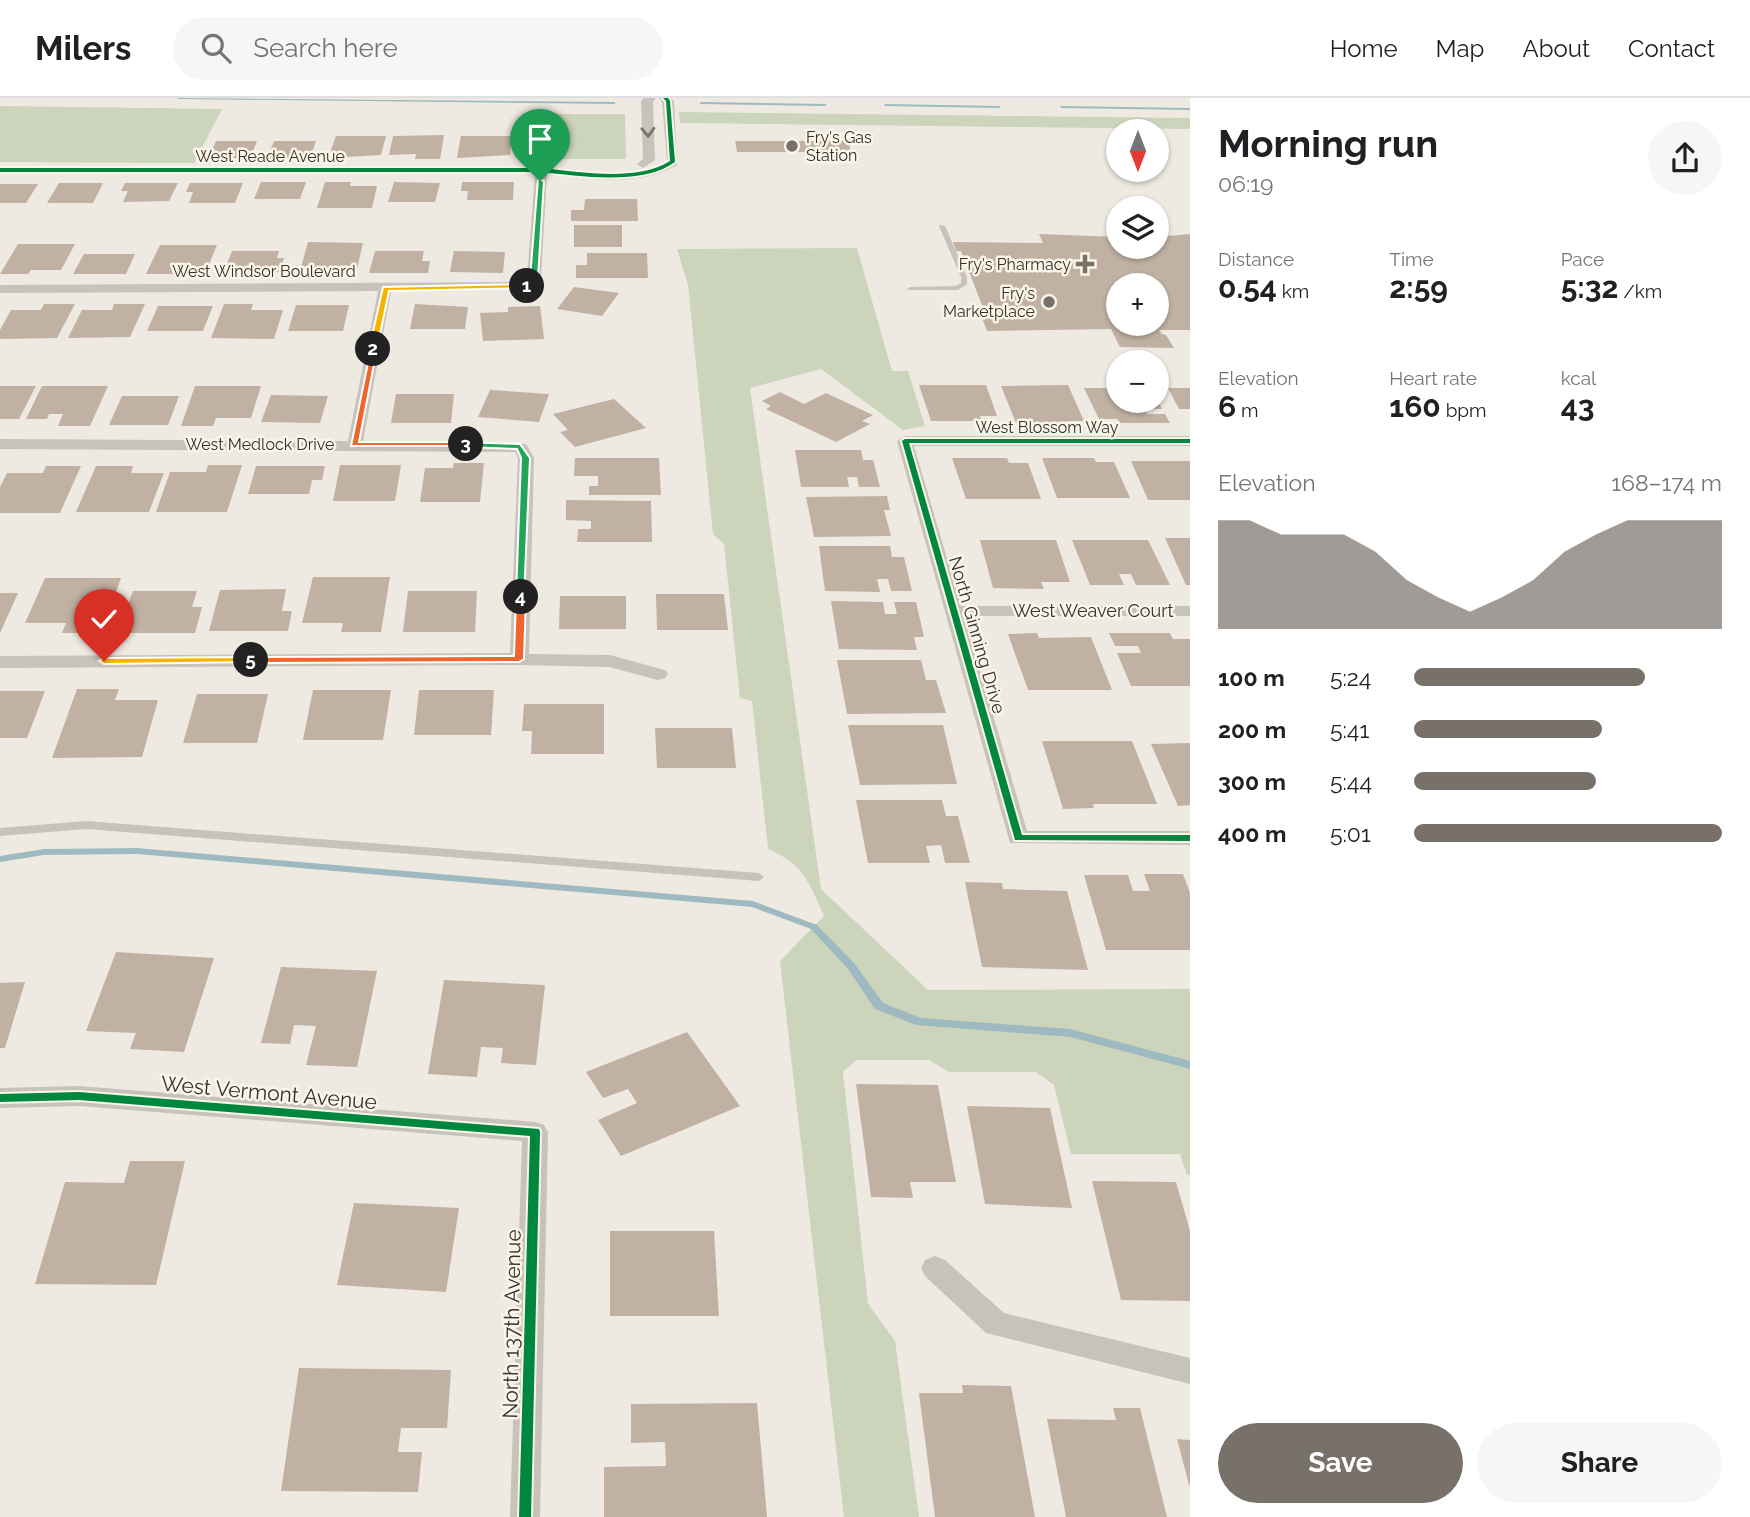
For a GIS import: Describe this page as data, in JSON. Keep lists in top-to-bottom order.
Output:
{
  "streets": {
    "street": [
      "West Reade Avenue",
      "West Windsor Boulevard",
      "West Blossom Way",
      "West Medlock Drive",
      "West Weaver Court",
      "North Ginning Drive",
      "West Vermont Avenue",
      "North 137th Avenue"
    ]
  },
  "crossings": [
    ["West Reade Avenue", "West Windsor Boulevard"],
    ["West Blossom Way", "North Ginning Drive"],
    ["West Weaver Court", "North Ginning Drive"],
    ["West Vermont Avenue", "North 137th Avenue"]
  ],
  "places": {
    "other": ["Fry's Gas Station", "Fry's Marketplace"],
    "health": ["Fry's Pharmacy"]
  },
  "north": "bottom",
  "page": {
    "header": "Milers",
    "search": "Search here",
    "nav": [
      "Home",
      "Map",
      "About",
      "Contact"
    ],
    "heading": ["Morning run", "06:19"],
    "map_buttons": ["+", "−"],
    "stats": [
      ["Distance", "0.54 km"],
      ["Time", "2:59"],
      ["Pace", "5:32 /km"],
      ["Elevation", "6 m"],
      ["Heart rate", "160 bpm"],
      ["kcal", "43"]
    ],
    "pins": [
      "1",
      "2",
      "3",
      "4",
      "5"
    ],
    "chart": ["Elevation", "168–174 m"],
    "list": [
      {
        "name": "100 m",
        "note": "5:24"
      },
      {
        "name": "200 m",
        "note": "5:41"
      },
      {
        "name": "300 m",
        "note": "5:44"
      },
      {
        "name": "400 m",
        "note": "5:01"
      }
    ],
    "buttons": ["Save", "Share"]
  }
}
